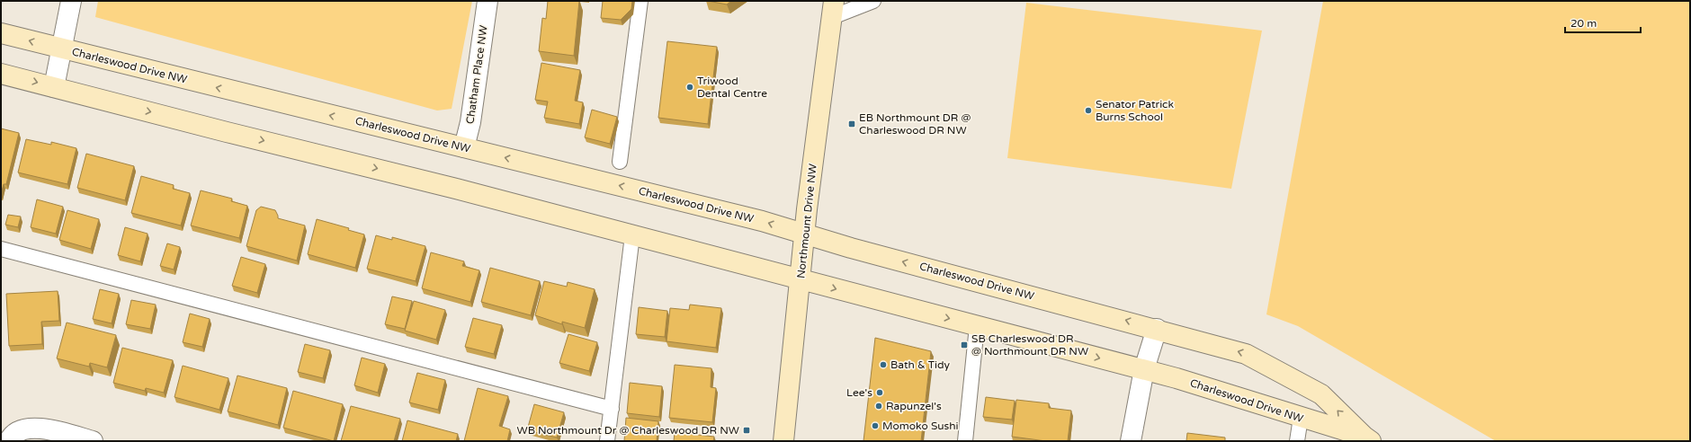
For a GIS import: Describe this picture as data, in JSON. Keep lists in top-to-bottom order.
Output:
{
  "streets": {
    "street": ["Charleswood Drive NW", "Chatham Place NW", "Northmount Drive NW"]
  },
  "crossings": [
    ["Charleswood Drive NW", "Chatham Place NW"],
    ["Charleswood Drive NW", "Northmount Drive NW"]
  ],
  "places": {
    "other": [
      "Triwood Dental Centre",
      "Senator Patrick Burns School",
      "Bath & Tidy",
      "Lee's",
      "Rapunzel's",
      "Momoko Sushi"
    ],
    "transit": ["EB Northmount DR @ Charleswood DR NW", "SB Charleswood DR @ Northmount DR NW", "WB Northmount Dr @ Charleswood DR NW"]
  },
  "scale_bar": "20 m"
}
